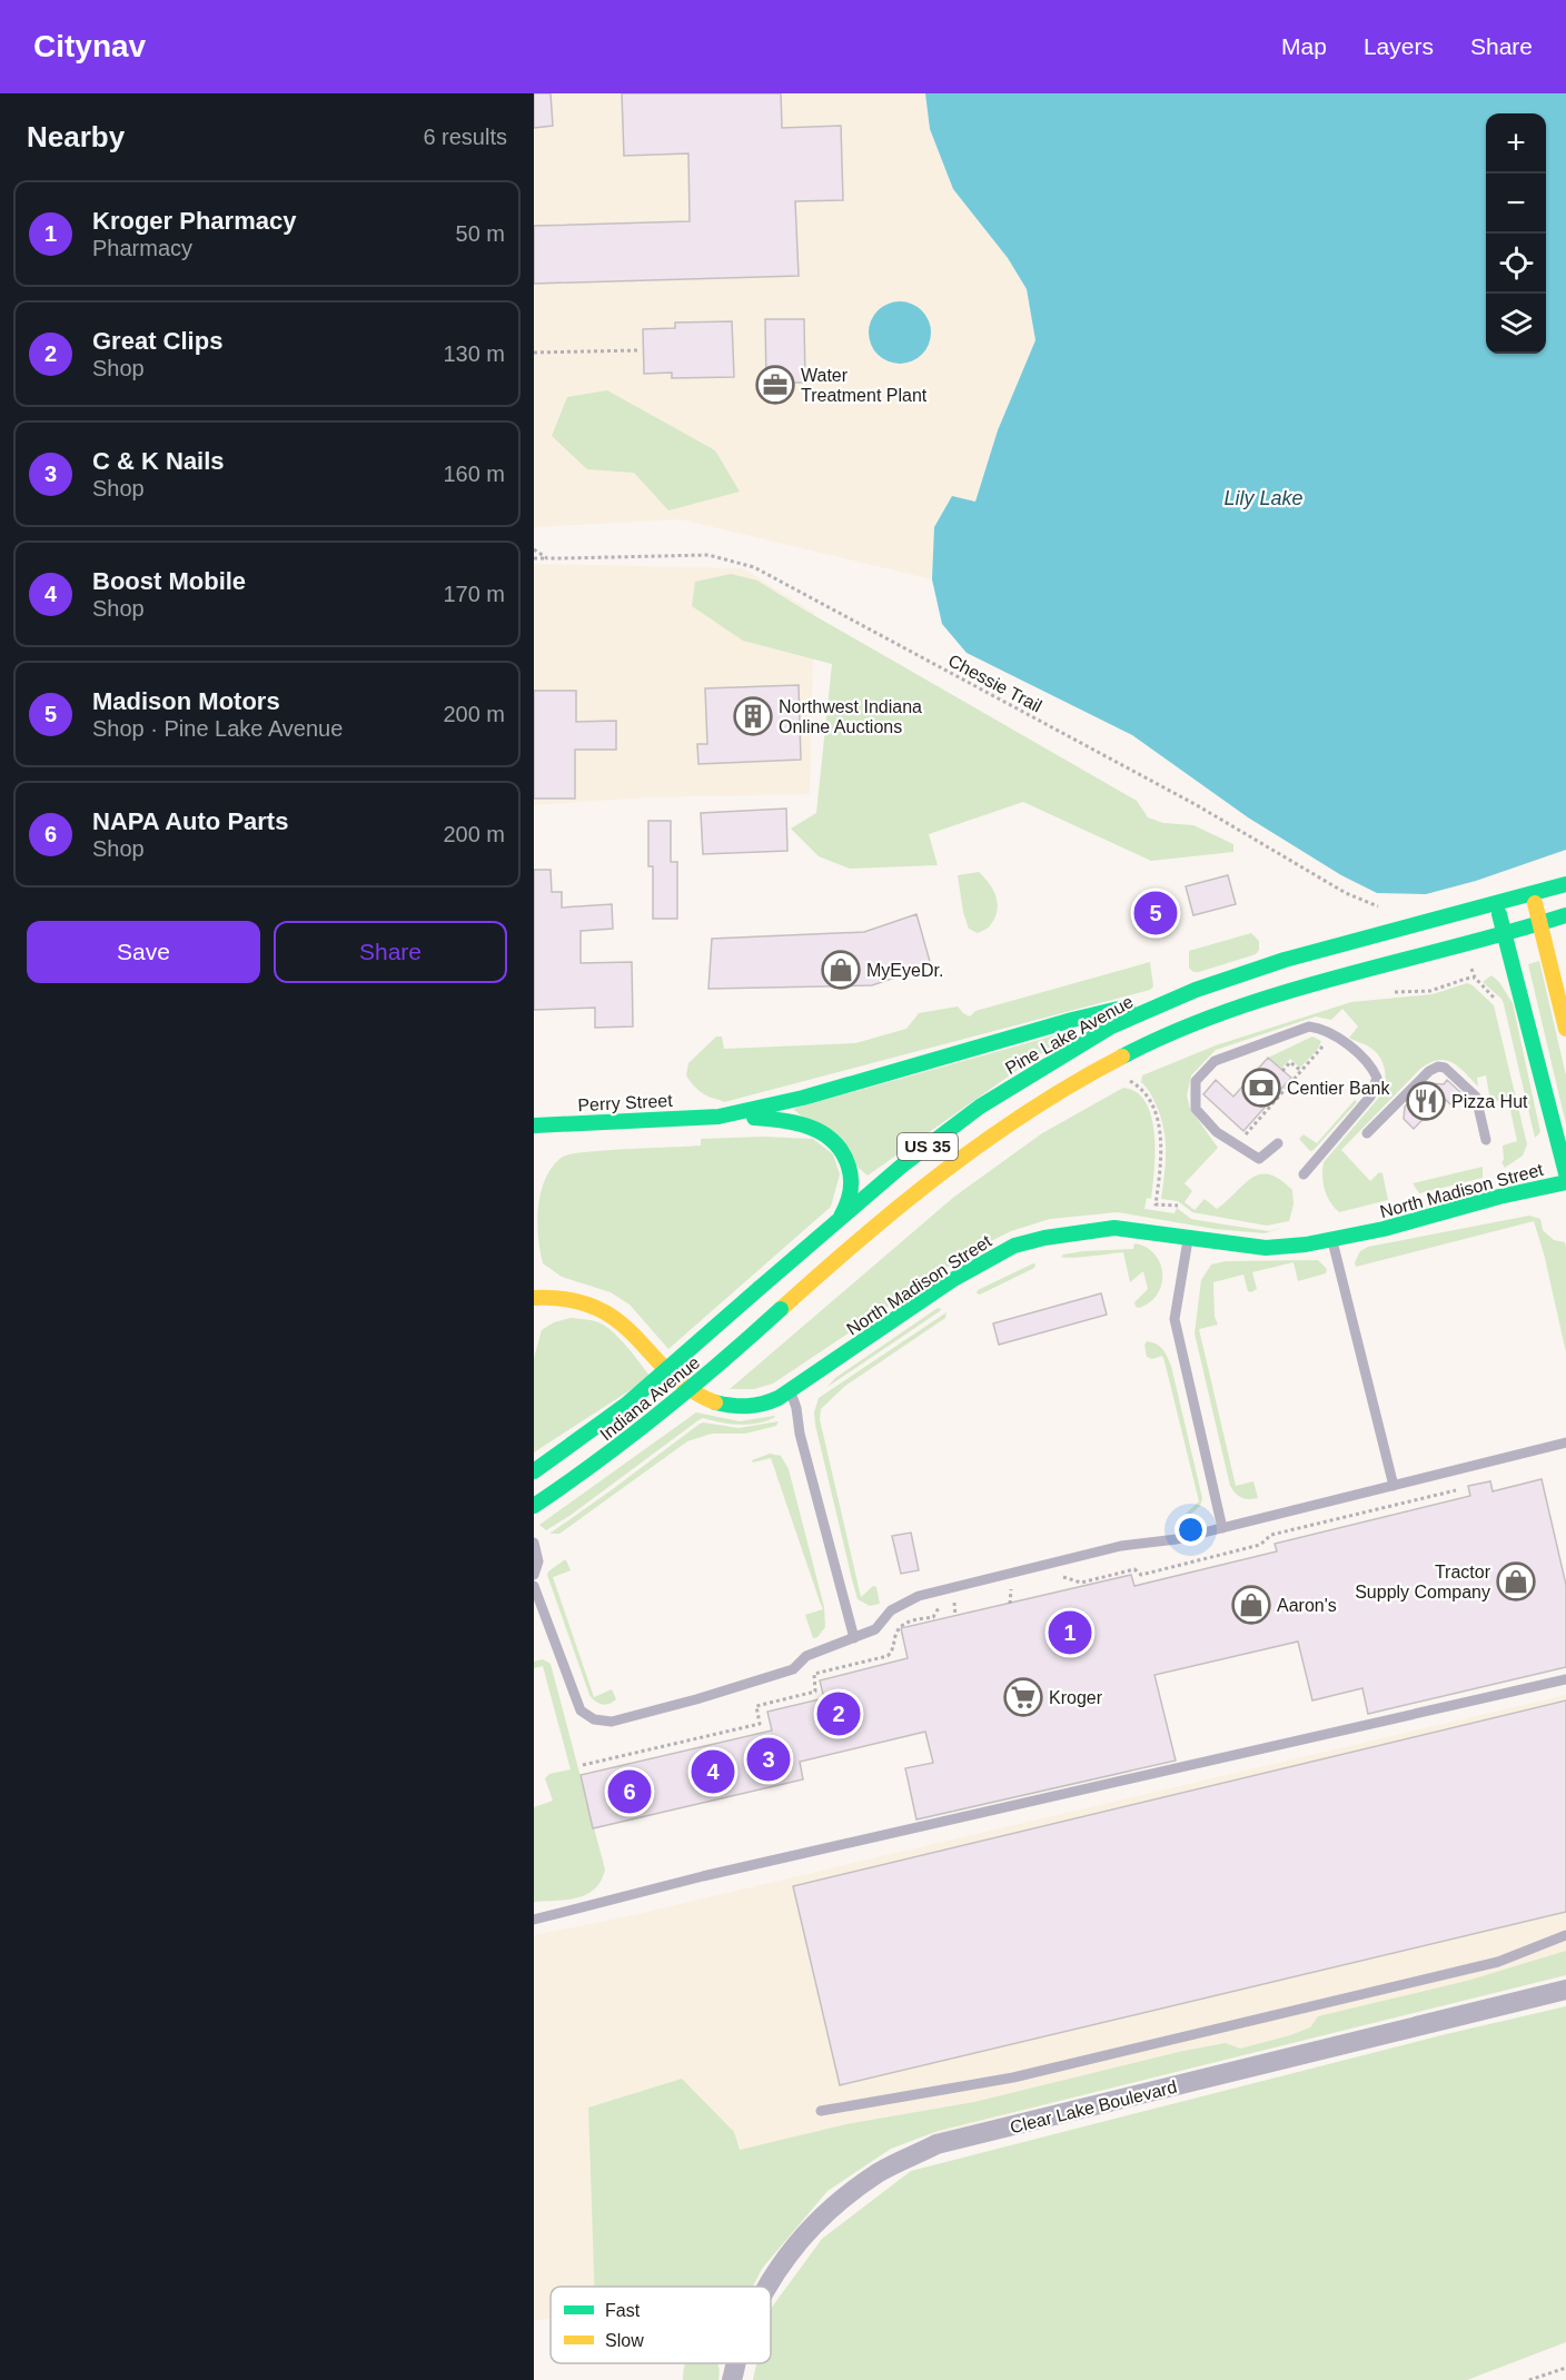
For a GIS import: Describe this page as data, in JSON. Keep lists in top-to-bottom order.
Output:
{
  "streets": {
    "main road": [
      "Pine Lake Avenue",
      "Perry Street",
      "US 35",
      "North Madison Street",
      "Indiana Avenue"
    ],
    "street": ["Clear Lake Boulevard"],
    "path": ["Chessie Trail"]
  },
  "crossings": [
    ["Pine Lake Avenue", "Indiana Avenue"],
    ["US 35", "Indiana Avenue"]
  ],
  "water": ["Lily Lake"],
  "places": {
    "office": ["Water Treatment Plant"],
    "building": ["Northwest Indiana Online Auctions"],
    "shop": ["MyEyeDr.", "Tractor Supply Company", "Aaron's"],
    "bank": ["Centier Bank"],
    "restaurant": ["Pizza Hut"],
    "supermarket": ["Kroger"]
  },
  "legend": ["Fast", "Slow"],
  "page": {
    "header": "Citynav",
    "nav": ["Map", "Layers", "Share"],
    "heading": ["Nearby", "6 results"],
    "map_buttons": ["+", "−"],
    "list": [
      {
        "mark": "1",
        "name": "Kroger Pharmacy",
        "note": "Pharmacy",
        "value": "50 m"
      },
      {
        "mark": "2",
        "name": "Great Clips",
        "note": "Shop",
        "value": "130 m"
      },
      {
        "mark": "3",
        "name": "C & K Nails",
        "note": "Shop",
        "value": "160 m"
      },
      {
        "mark": "4",
        "name": "Boost Mobile",
        "note": "Shop",
        "value": "170 m"
      },
      {
        "mark": "5",
        "name": "Madison Motors",
        "note": "Shop · Pine Lake Avenue",
        "value": "200 m"
      },
      {
        "mark": "6",
        "name": "NAPA Auto Parts",
        "note": "Shop",
        "value": "200 m"
      }
    ],
    "pins": [
      "5",
      "1",
      "2",
      "3",
      "4",
      "6"
    ],
    "buttons": ["Save", "Share"]
  }
}
